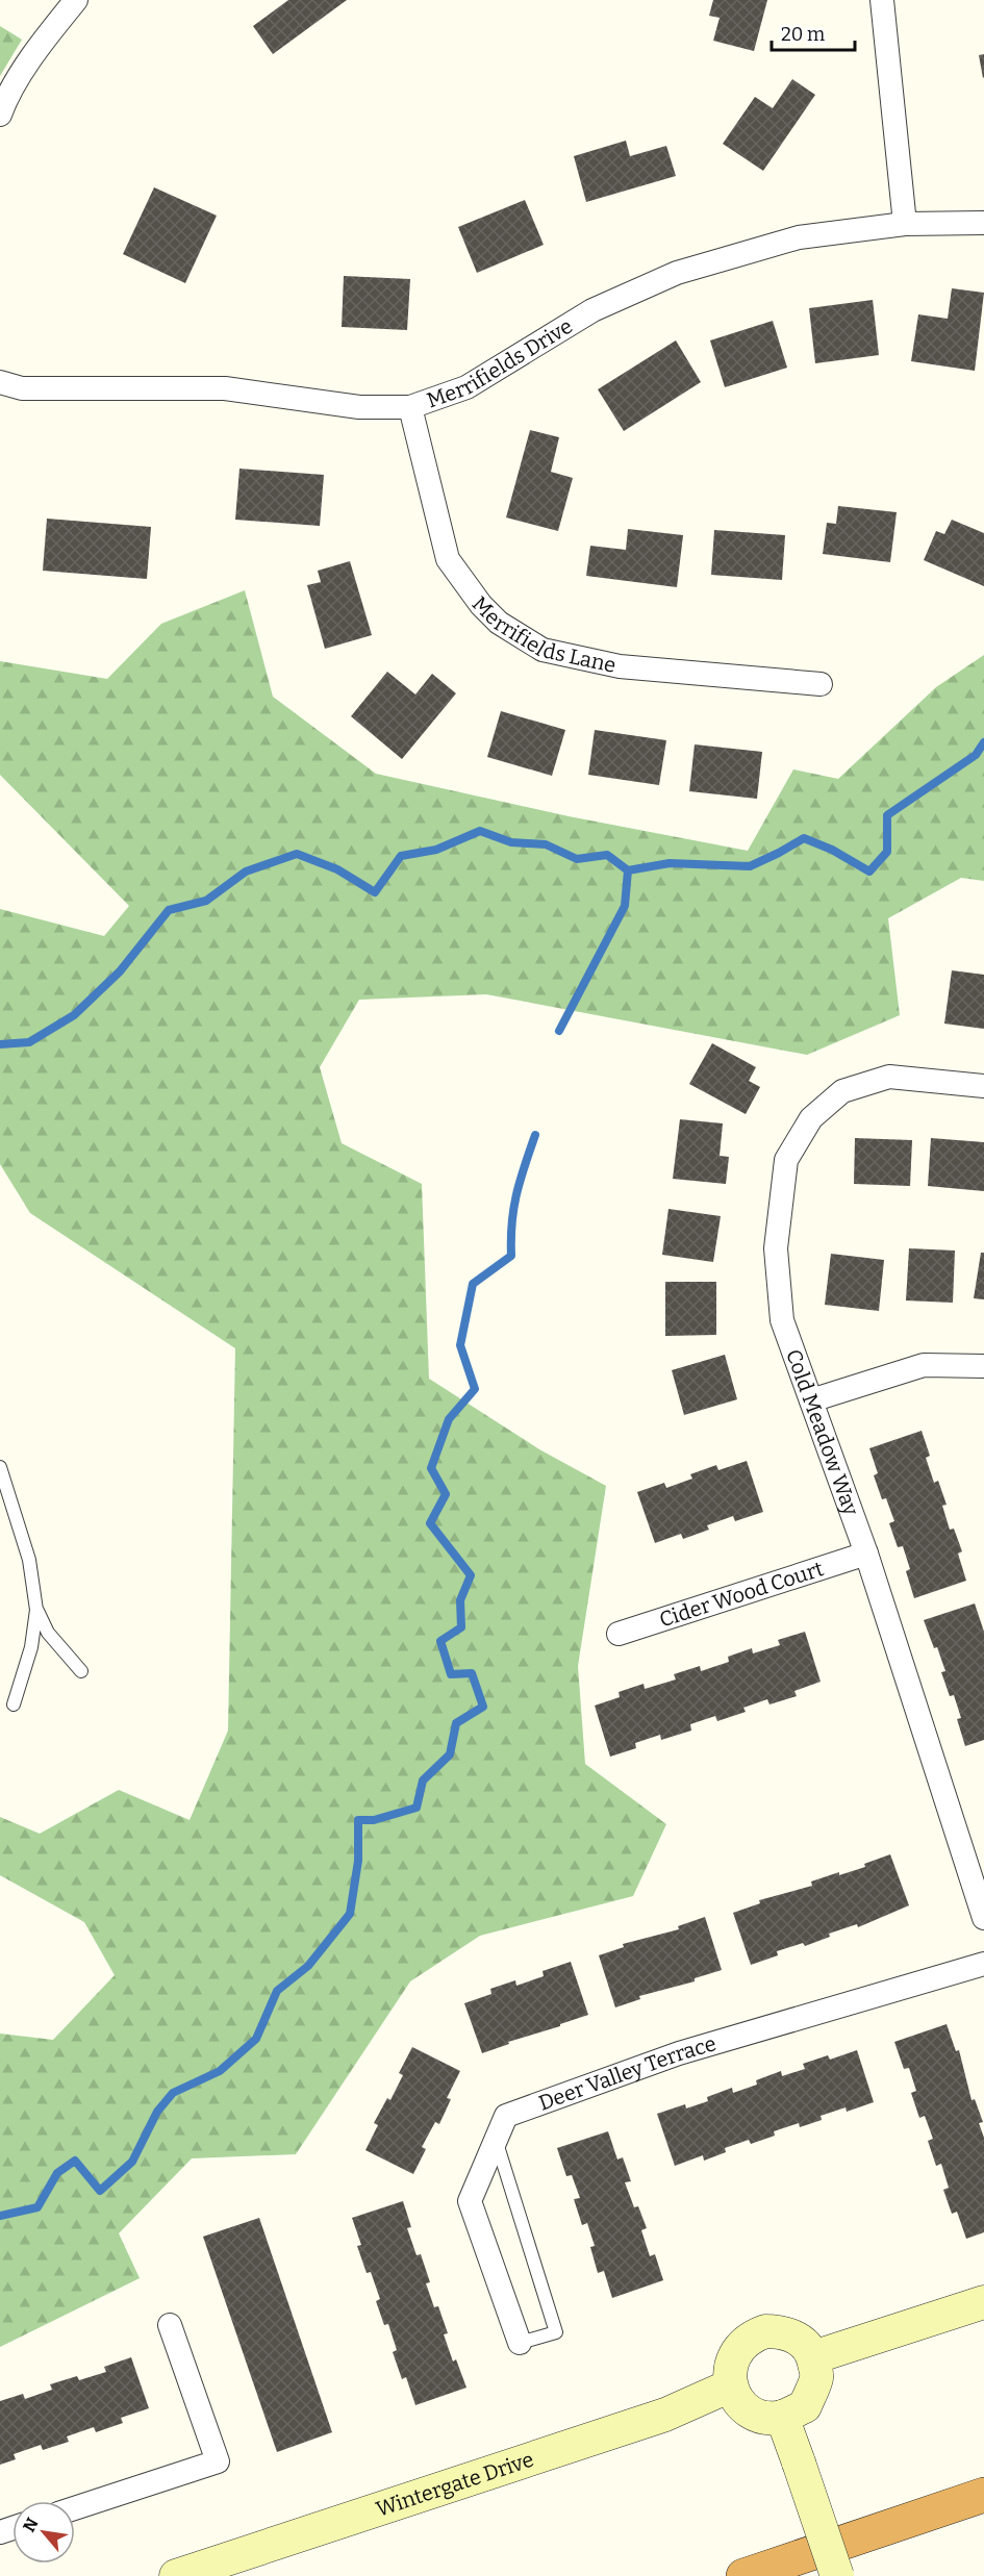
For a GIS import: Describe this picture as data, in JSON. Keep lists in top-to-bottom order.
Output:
{
  "streets": {
    "street": [
      "Merrifields Drive",
      "Merrifields Lane",
      "Cold Meadow Way",
      "Cider Wood Court",
      "Deer Valley Terrace",
      "Wintergate Drive"
    ]
  },
  "crossings": [
    ["Merrifields Drive", "Merrifields Lane"],
    ["Cold Meadow Way", "Cider Wood Court"]
  ],
  "scale_bar": "20 m",
  "north": "top left"
}
